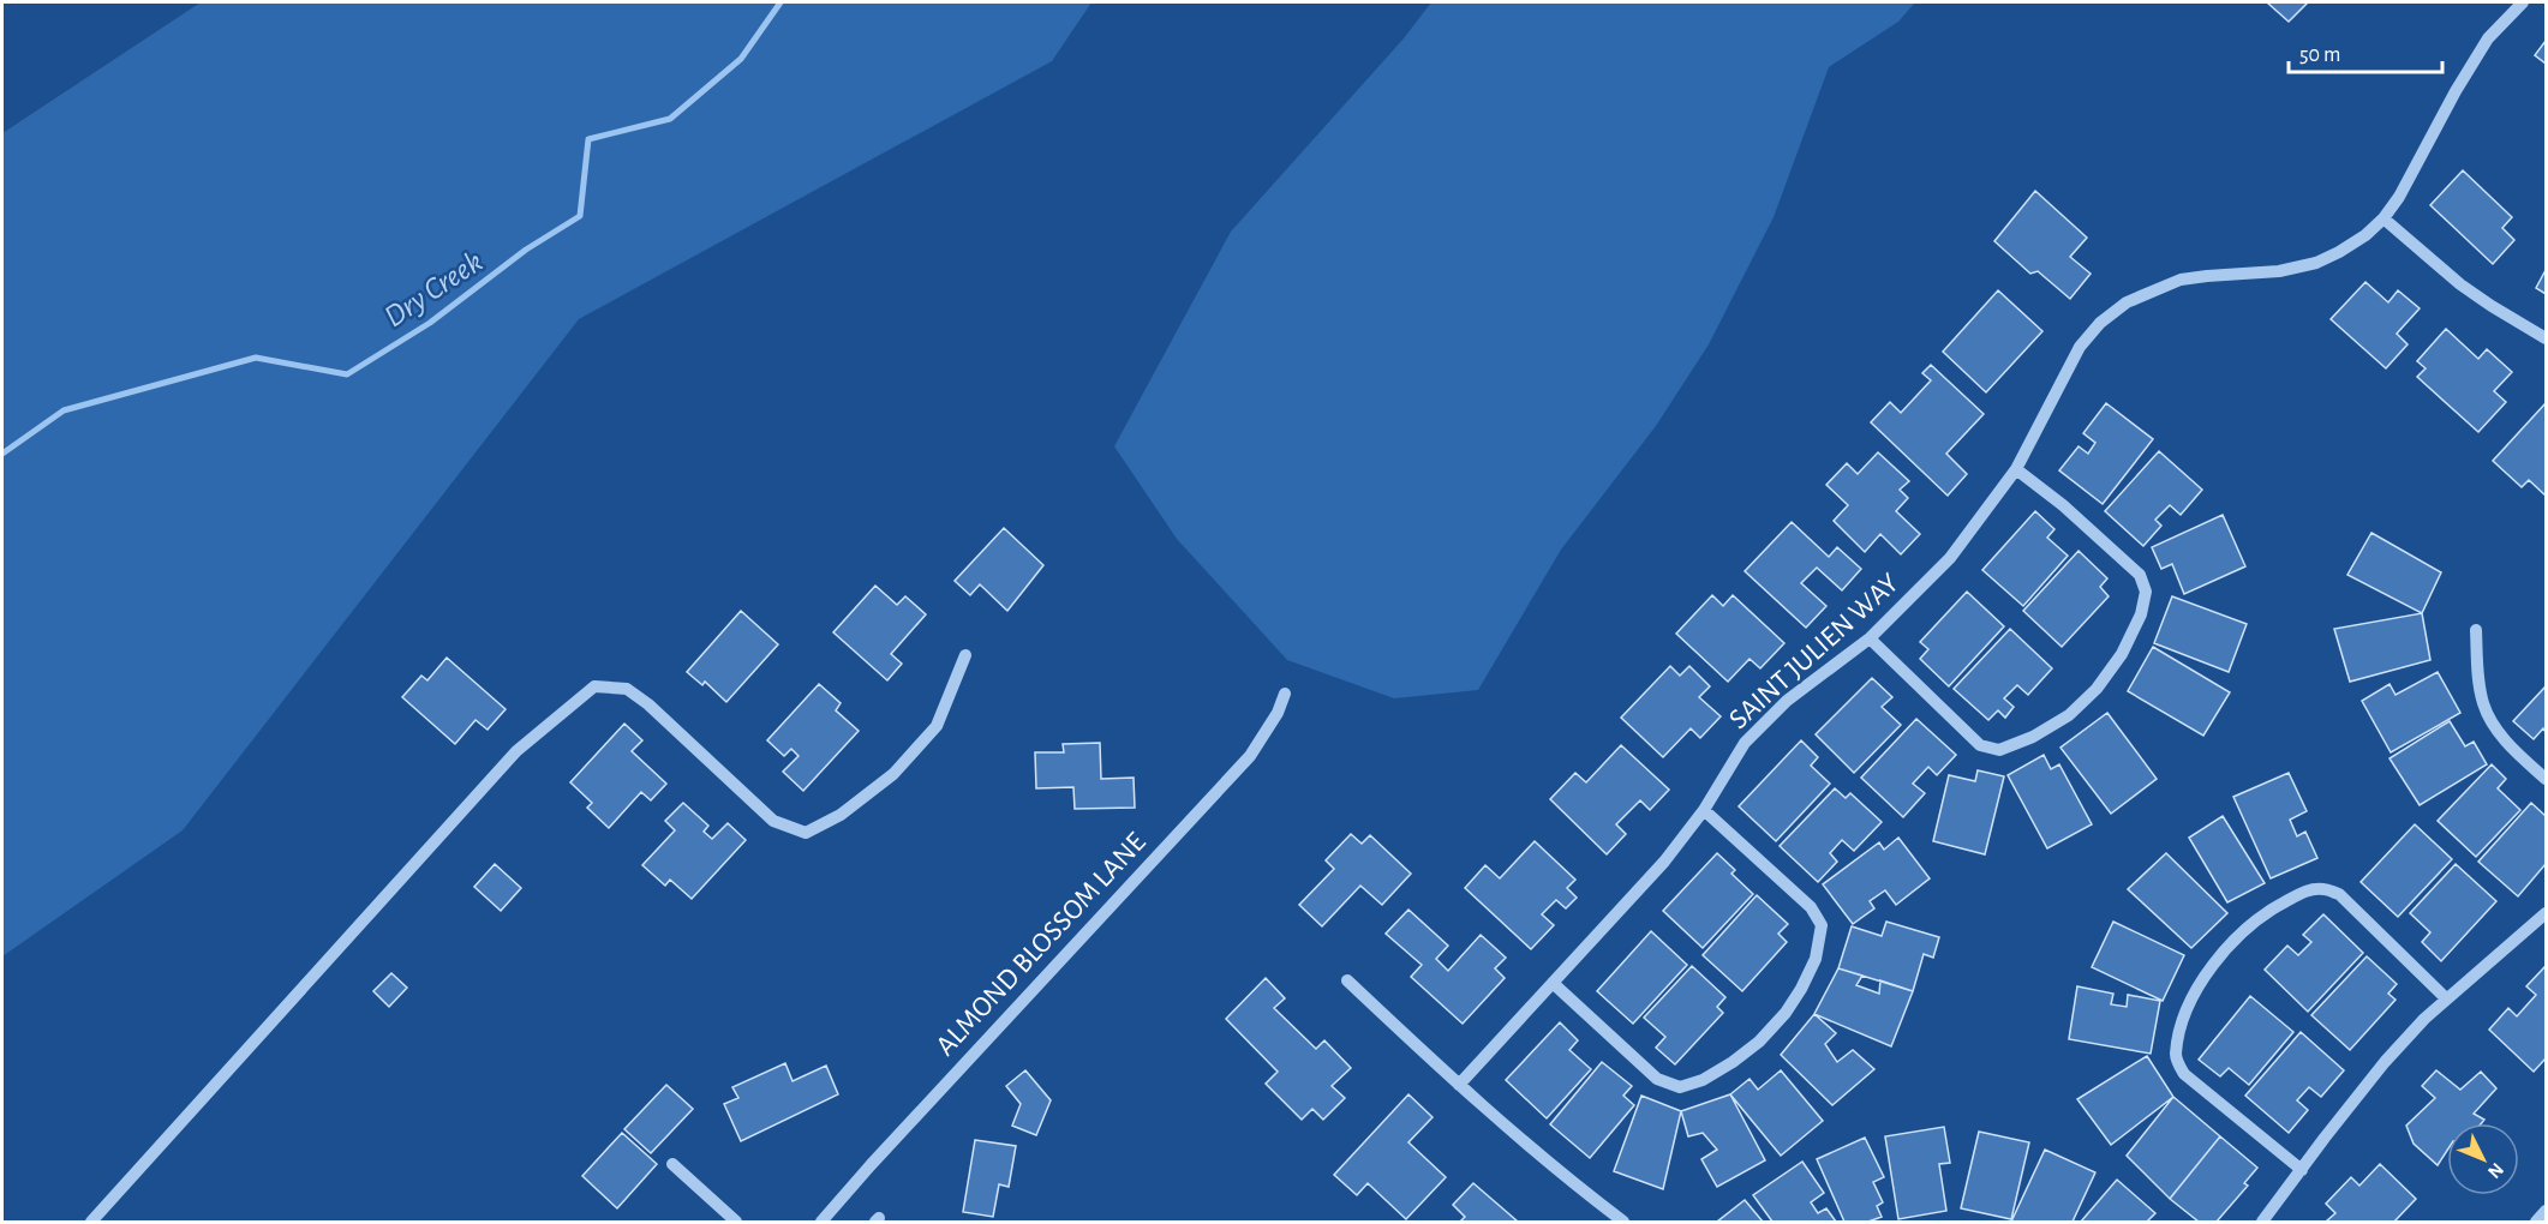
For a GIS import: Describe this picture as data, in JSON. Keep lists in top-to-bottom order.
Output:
{
  "streets": {
    "street": ["SAINT JULIEN WAY", "ALMOND BLOSSOM LANE"]
  },
  "water": ["Dry Creek"],
  "scale_bar": "50 m",
  "north": "bottom right"
}
